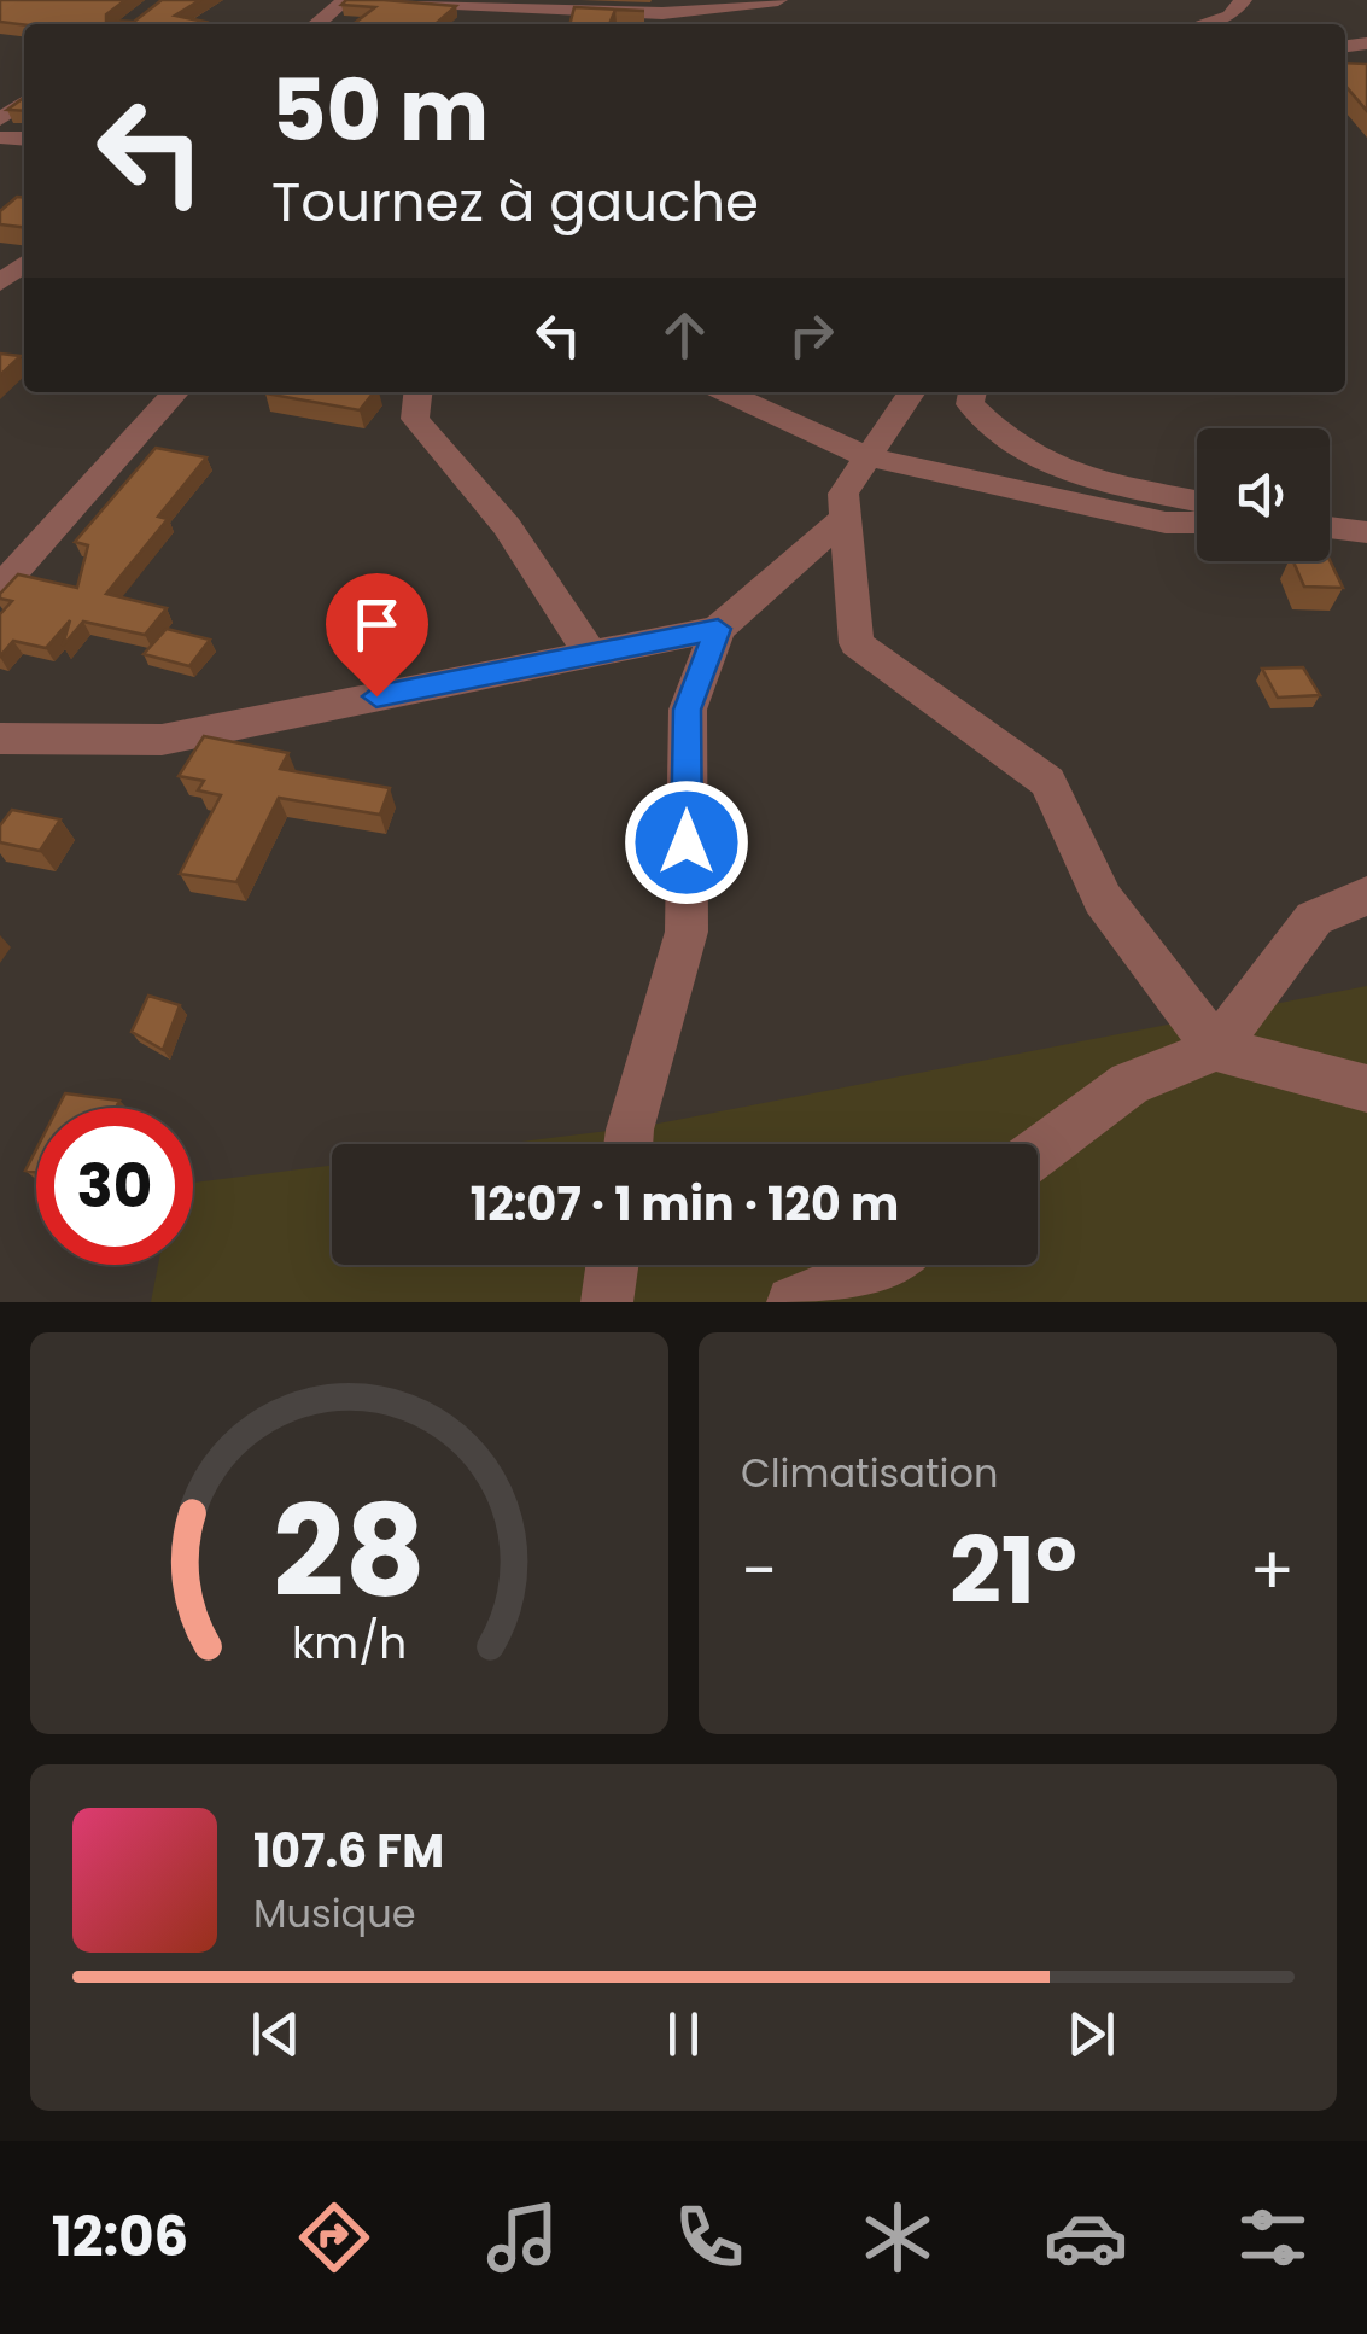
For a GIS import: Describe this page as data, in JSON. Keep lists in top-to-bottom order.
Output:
{
  "page": {
    "turn": ["50 m", "Tournez à gauche"],
    "limit": "30",
    "trip": "12:07 · 1 min · 120 m",
    "tile": "Climatisation",
    "heat": ["−", "21°", "+"],
    "song": ["107.6 FM", "Musique"],
    "tabs": "12:06",
    "gauge": ["28", "km/h"]
  }
}
